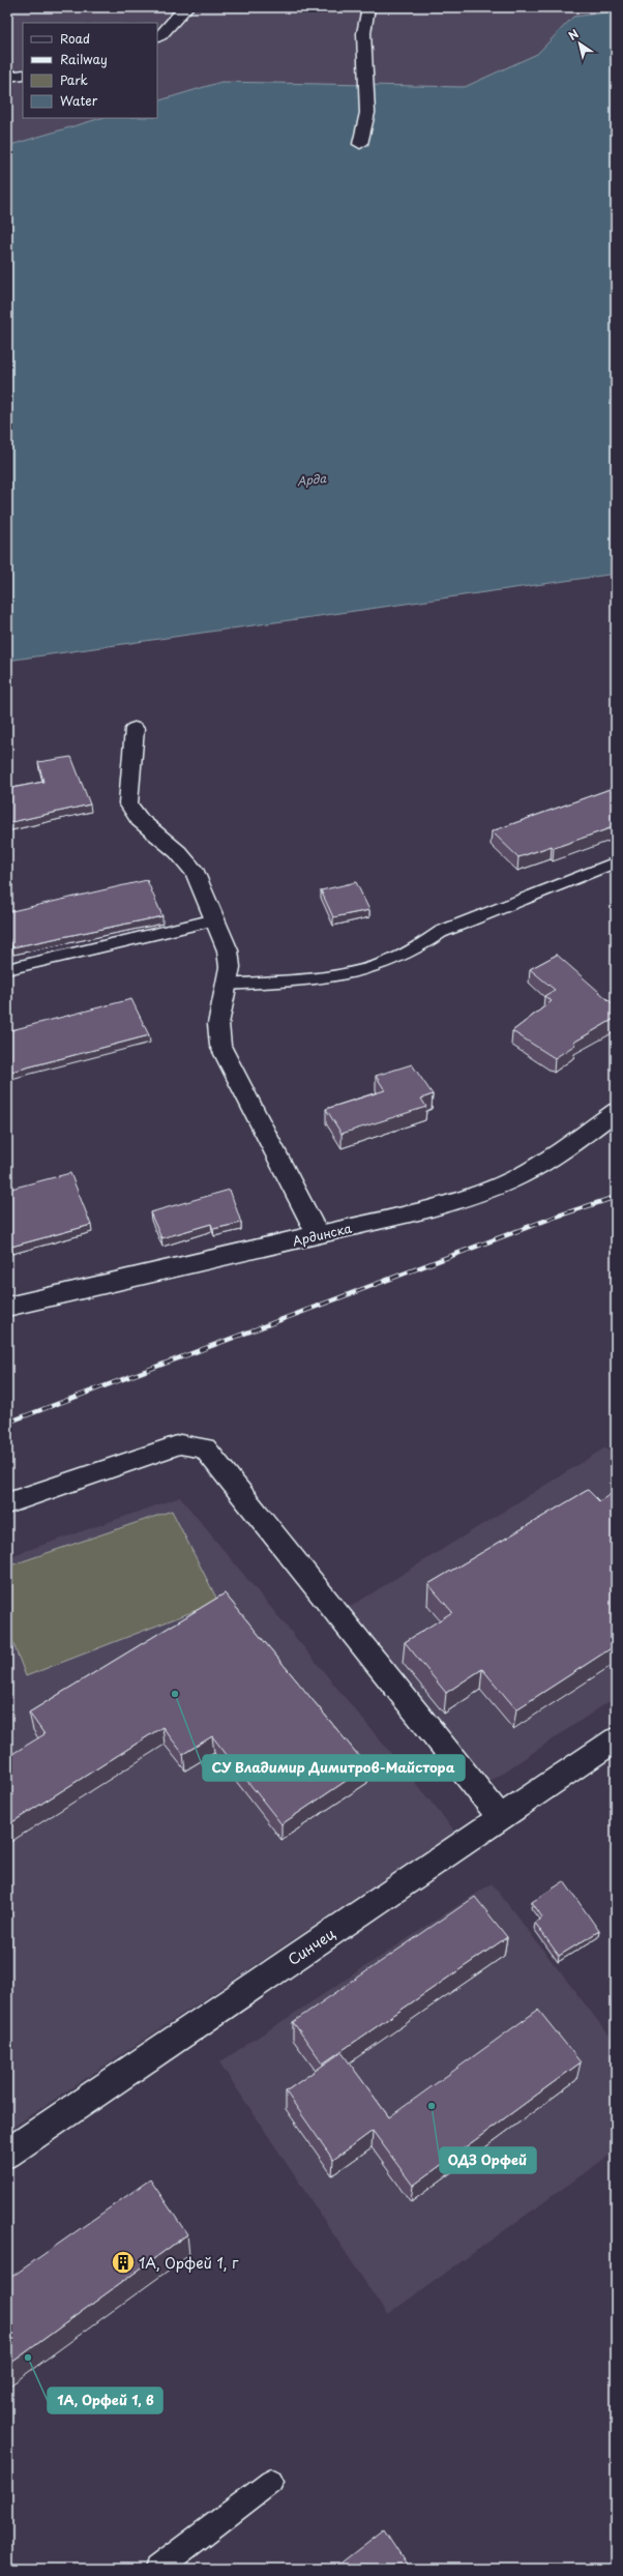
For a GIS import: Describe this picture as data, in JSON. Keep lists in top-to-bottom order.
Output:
{
  "streets": {
    "street": ["Ардинска", "Синчец"]
  },
  "water": ["Арда"],
  "places": {
    "other": ["СУ Владимир Димитров-Майстора", "ОДЗ Орфей", "1А, Орфей 1, в"],
    "building": ["1А, Орфей 1, г"]
  },
  "legend": [
    "Road",
    "Railway",
    "Park",
    "Water"
  ],
  "north": "top left"
}
